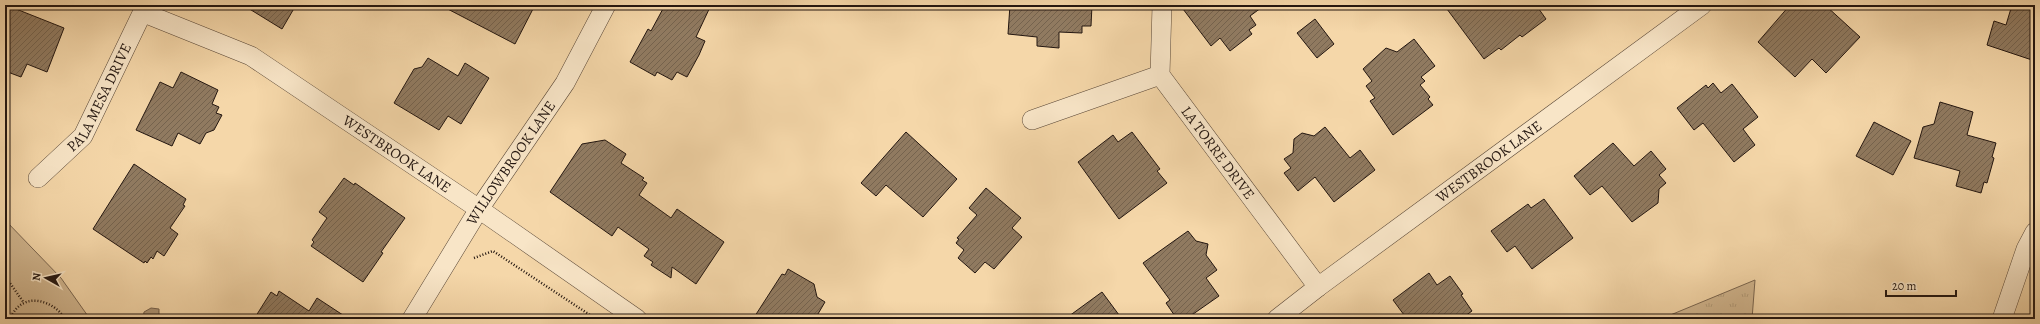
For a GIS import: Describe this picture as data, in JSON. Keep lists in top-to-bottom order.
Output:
{
  "streets": {
    "street": [
      "PALA MESA DRIVE",
      "LA TORRE DRIVE",
      "WESTBROOK LANE",
      "WILLOWBROOK LANE"
    ]
  },
  "crossings": [
    ["PALA MESA DRIVE", "WESTBROOK LANE"],
    ["LA TORRE DRIVE", "WESTBROOK LANE"],
    ["WESTBROOK LANE", "WILLOWBROOK LANE"]
  ],
  "scale_bar": "20 m",
  "north": "left"
}
